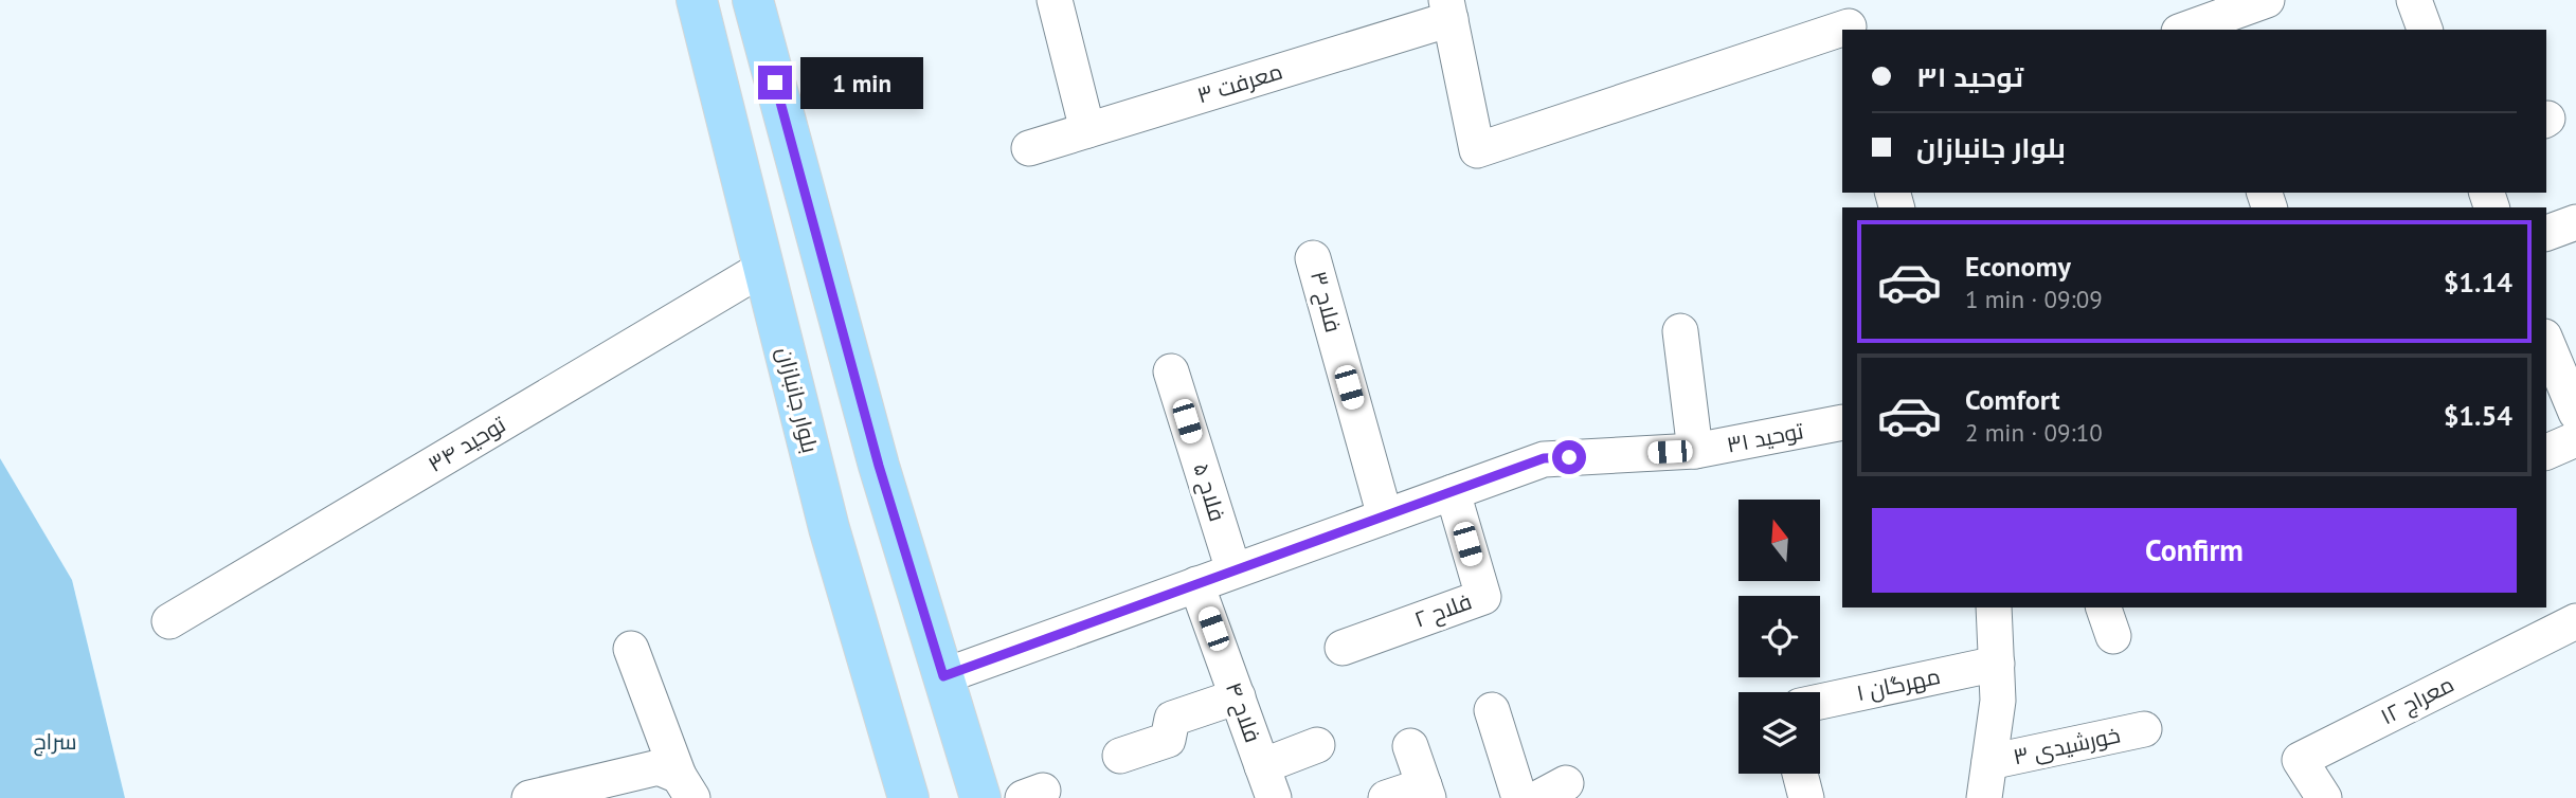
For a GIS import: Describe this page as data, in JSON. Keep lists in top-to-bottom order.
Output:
{
  "streets": {
    "highway": ["بلوار جانبازان"],
    "street": [
      "معرفت ۳",
      "فلاح ۳",
      "توحید ۳۱",
      "توحید ۳۴",
      "فلاح ۵",
      "فلاح ۲",
      "مهرگان ۱",
      "معراج ۱۲",
      "فلاح ۴",
      "خورشیدی ۳"
    ]
  },
  "crossings": [
    ["فلاح ۳", "توحید ۳۱"],
    ["بلوار جانبازان", "توحید ۳۴"],
    ["توحید ۳۱", "فلاح ۵"],
    ["توحید ۳۱", "فلاح ۲"],
    ["توحید ۳۱", "فلاح ۴"]
  ],
  "parks": ["سراج"],
  "north": "top",
  "page": {
    "banner": ["توحید ۳۱", "بلوار جانبازان"],
    "bubble": "1 min",
    "list": [
      {
        "name": "Economy",
        "note": "1 min · 09:09",
        "value": "$1.14"
      },
      {
        "name": "Comfort",
        "note": "2 min · 09:10",
        "value": "$1.54"
      }
    ],
    "buttons": "Confirm"
  }
}
